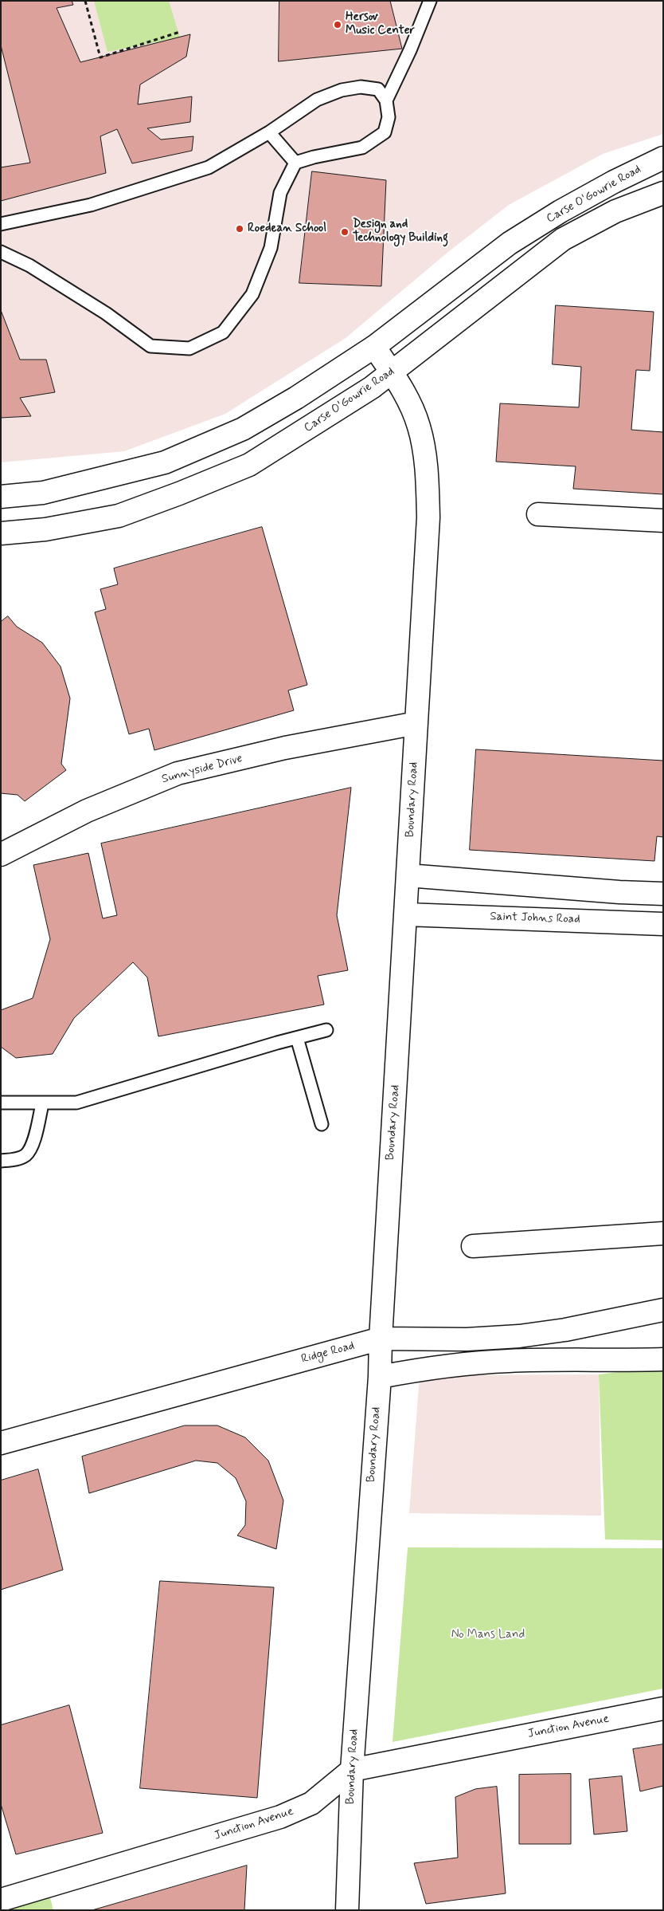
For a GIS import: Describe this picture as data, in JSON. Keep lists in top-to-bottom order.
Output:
{
  "streets": {
    "street": [
      "Carse O'Gowrie Road",
      "Sunnyside Drive",
      "Boundary Road",
      "Saint Johns Road",
      "Ridge Road",
      "Junction Avenue"
    ]
  },
  "crossings": [
    ["Carse O'Gowrie Road", "Boundary Road"],
    ["Sunnyside Drive", "Boundary Road"],
    ["Boundary Road", "Saint Johns Road"],
    ["Boundary Road", "Ridge Road"],
    ["Boundary Road", "Junction Avenue"]
  ],
  "parks": ["No Mans Land"],
  "places": ["Hersov Music Center", "Roedean School", "Design and Technology Building"]
}
